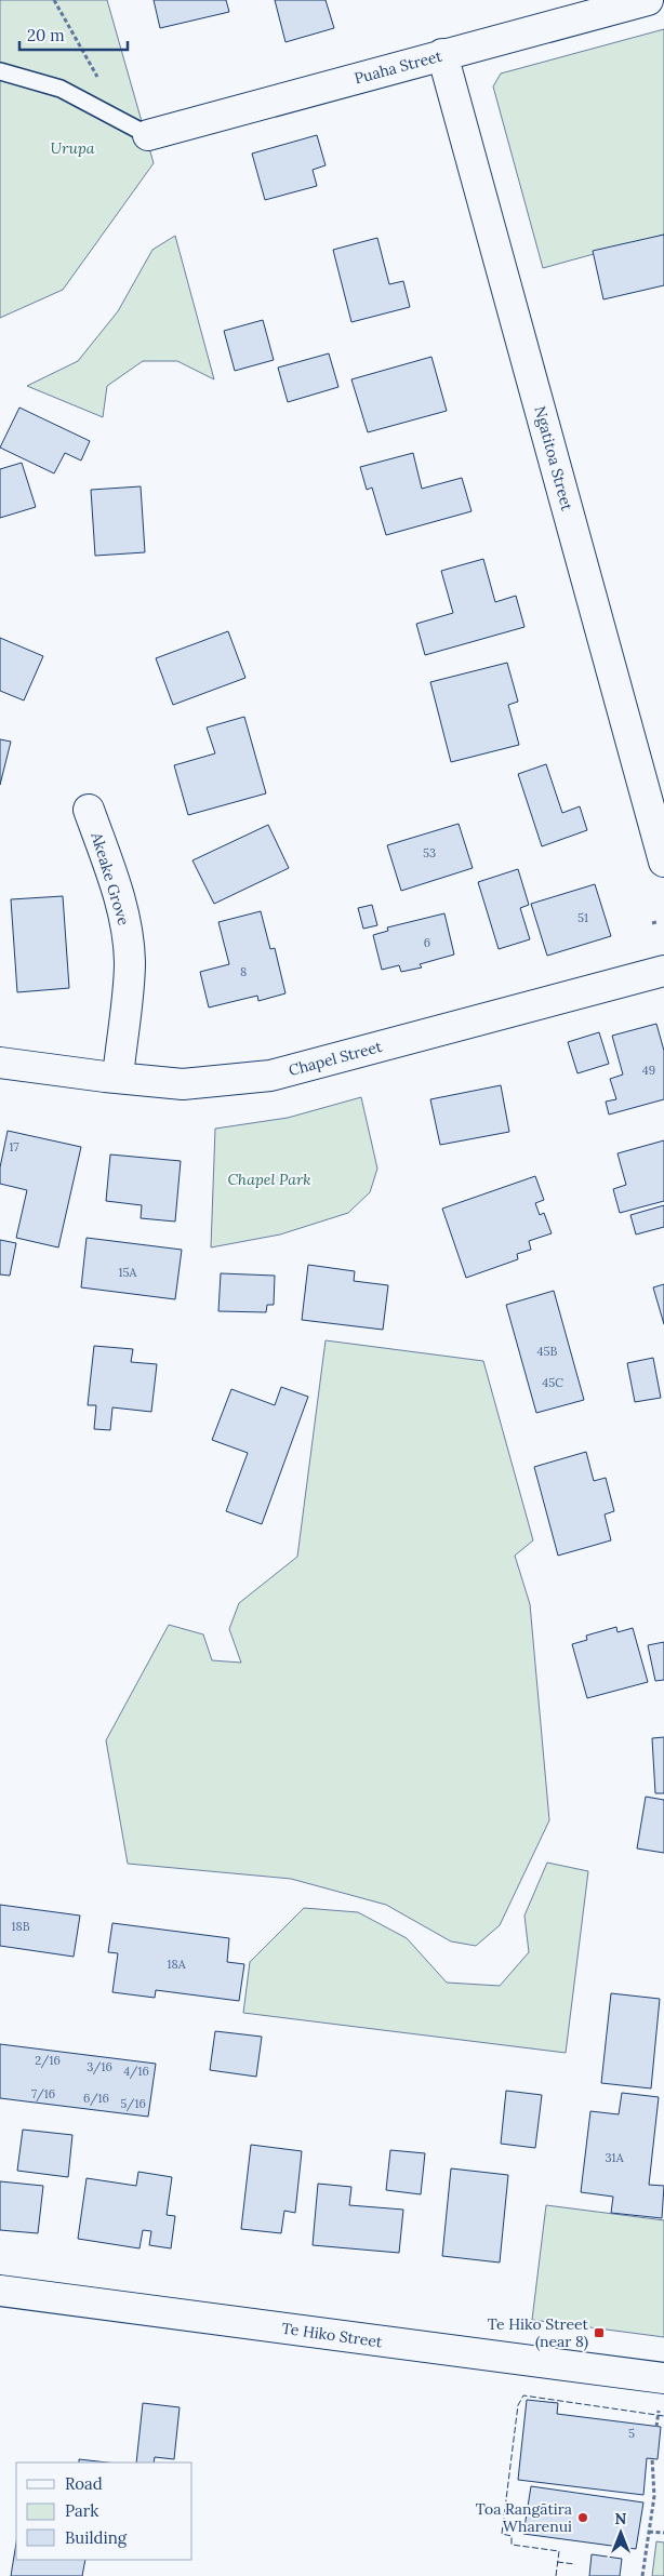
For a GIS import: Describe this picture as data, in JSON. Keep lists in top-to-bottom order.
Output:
{
  "streets": {
    "street": [
      "Puaha Street",
      "Ngatitoa Street",
      "Akeake Grove",
      "Chapel Street",
      "Te Hiko Street"
    ]
  },
  "crossings": [
    ["Puaha Street", "Ngatitoa Street"],
    ["Akeake Grove", "Chapel Street"]
  ],
  "parks": ["Urupa", "Chapel Park"],
  "places": {
    "transit": ["Te Hiko Street (near 8)"],
    "other": ["Toa Rangātira Wharenui"]
  },
  "house_numbers": [
    "53",
    "51",
    "6",
    "8",
    "49",
    "17",
    "15A",
    "45B",
    "45C",
    "18B",
    "18A",
    "2/16",
    "3/16",
    "4/16",
    "7/16",
    "6/16",
    "5/16",
    "31A",
    "5"
  ],
  "legend": ["Road", "Park", "Building"],
  "scale_bar": "20 m",
  "north": "top"
}
